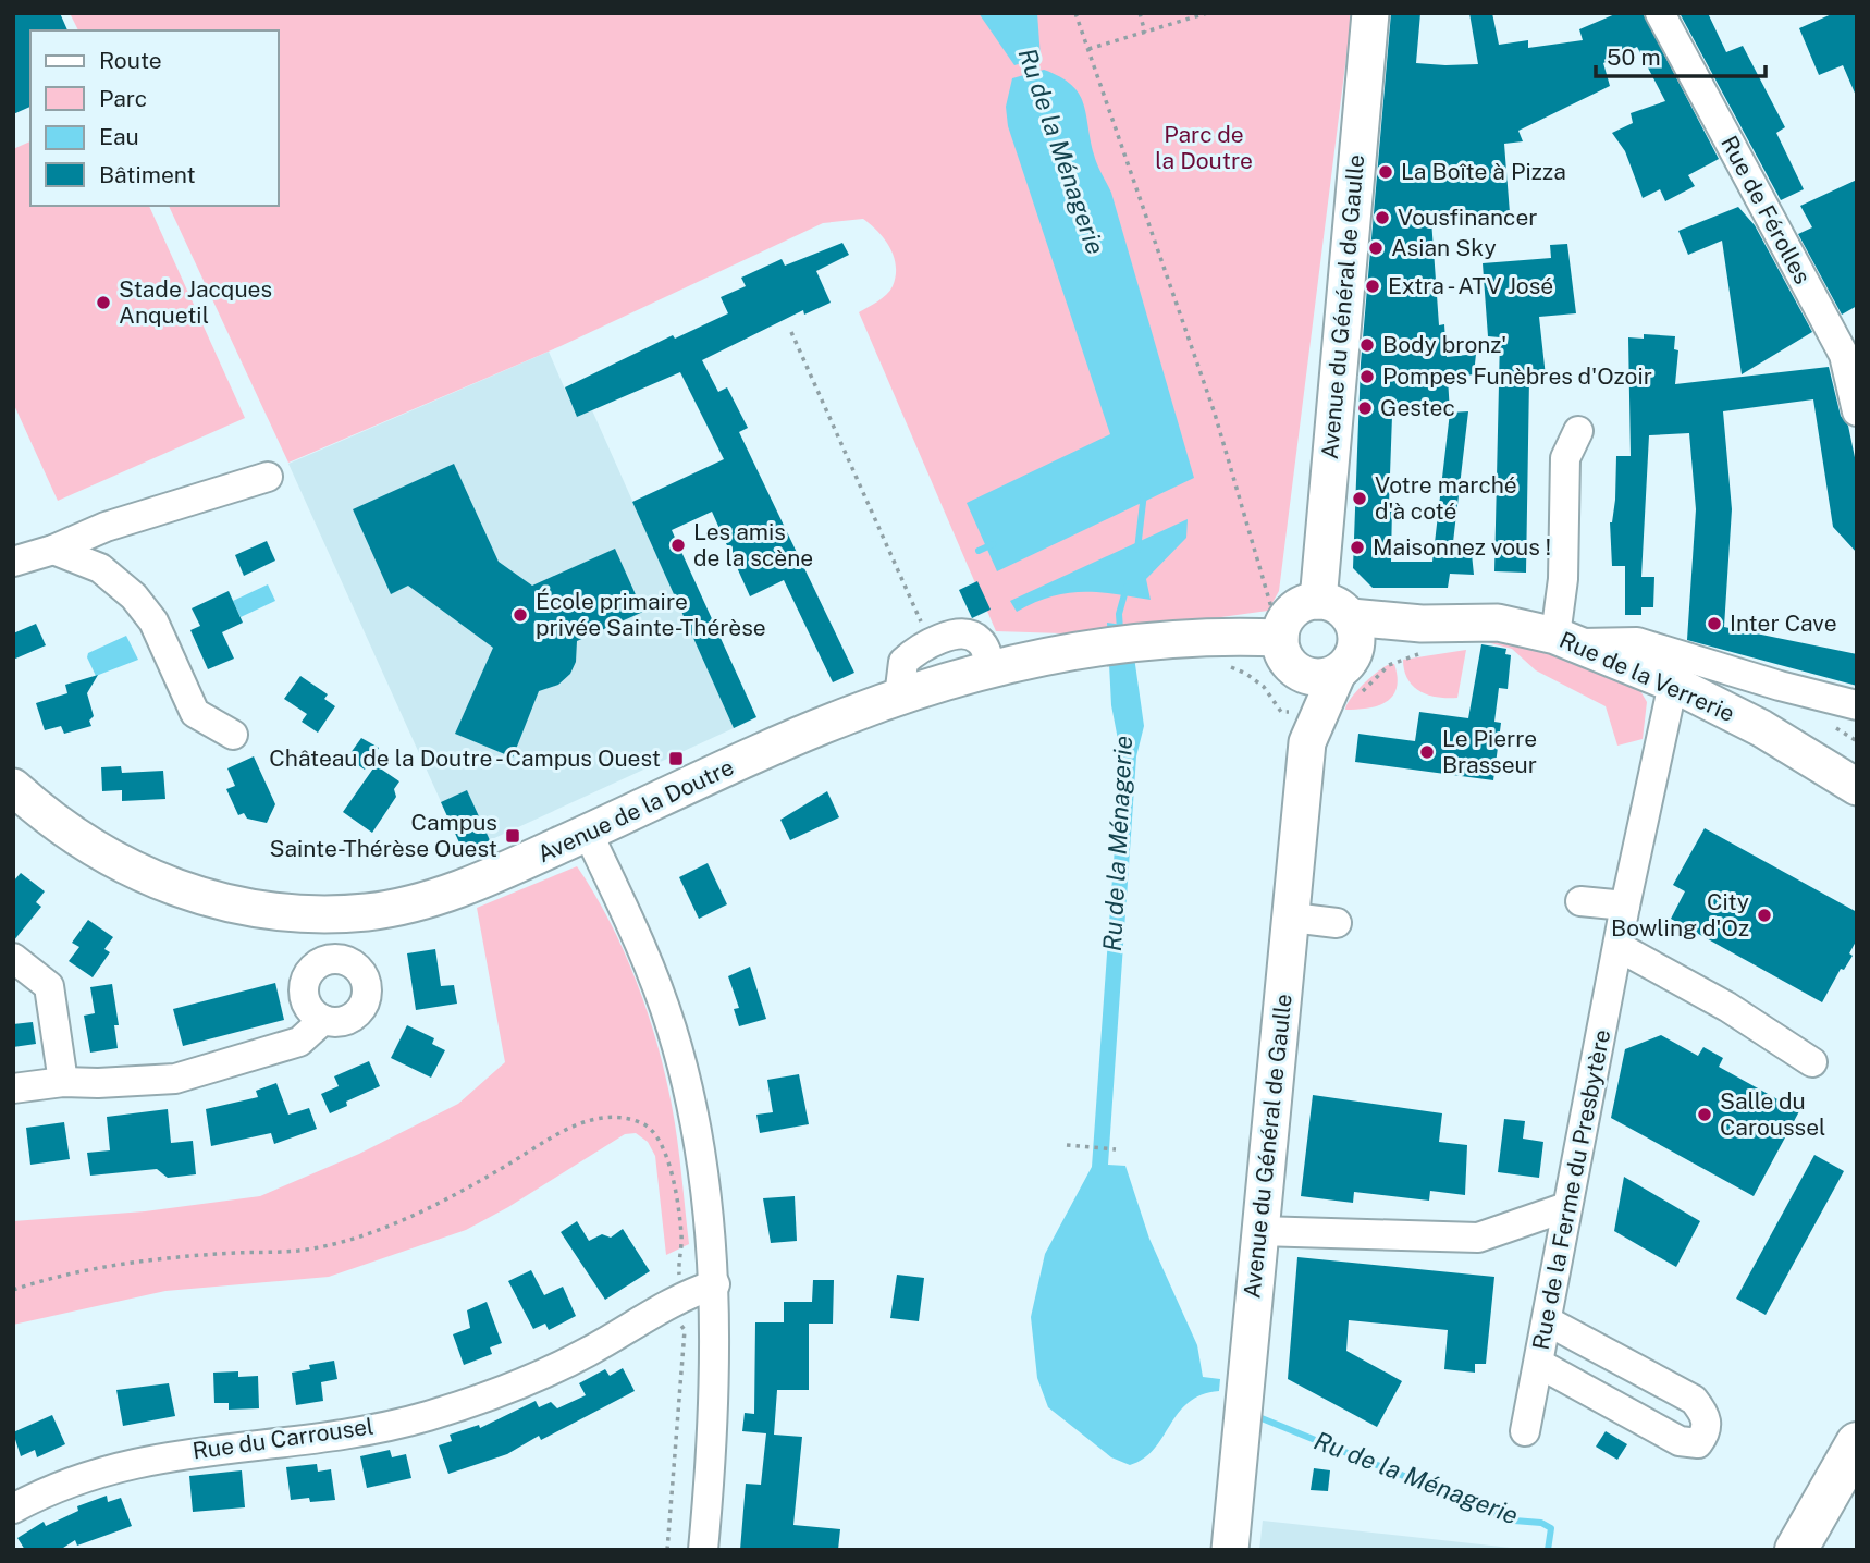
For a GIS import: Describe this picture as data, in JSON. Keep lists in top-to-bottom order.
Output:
{
  "streets": {
    "main road": ["Avenue du Général de Gaulle", "Rue de la Verrerie", "Avenue de la Doutre"],
    "street": ["Rue de Férolles", "Rue de la Ferme du Presbytère", "Rue du Carrousel"]
  },
  "crossings": [
    ["Avenue du Général de Gaulle", "Rue de la Verrerie"],
    ["Avenue du Général de Gaulle", "Avenue de la Doutre"],
    ["Rue de la Verrerie", "Avenue de la Doutre"],
    ["Rue de la Verrerie", "Rue de la Ferme du Presbytère"]
  ],
  "water": ["Ru de la Ménagerie"],
  "parks": ["Parc de la Doutre"],
  "places": {
    "other": [
      "La Boîte à Pizza",
      "Vousfinancer",
      "Asian Sky",
      "Extra - ATV José",
      "Stade Jacques Anquetil",
      "Body bronz'",
      "Pompes Funèbres d'Ozoir",
      "Gestec",
      "Votre marché d'à coté",
      "Les amis de la scène",
      "Maisonnez vous !",
      "École primaire privée Sainte-Thérèse",
      "Inter Cave",
      "Le Pierre Brasseur",
      "City Bowling d'Oz",
      "Salle du Caroussel"
    ],
    "transit": ["Château de la Doutre - Campus Ouest", "Campus Sainte-Thérèse Ouest"]
  },
  "legend": [
    "Route",
    "Parc",
    "Eau",
    "Bâtiment"
  ],
  "scale_bar": "50 m"
}
